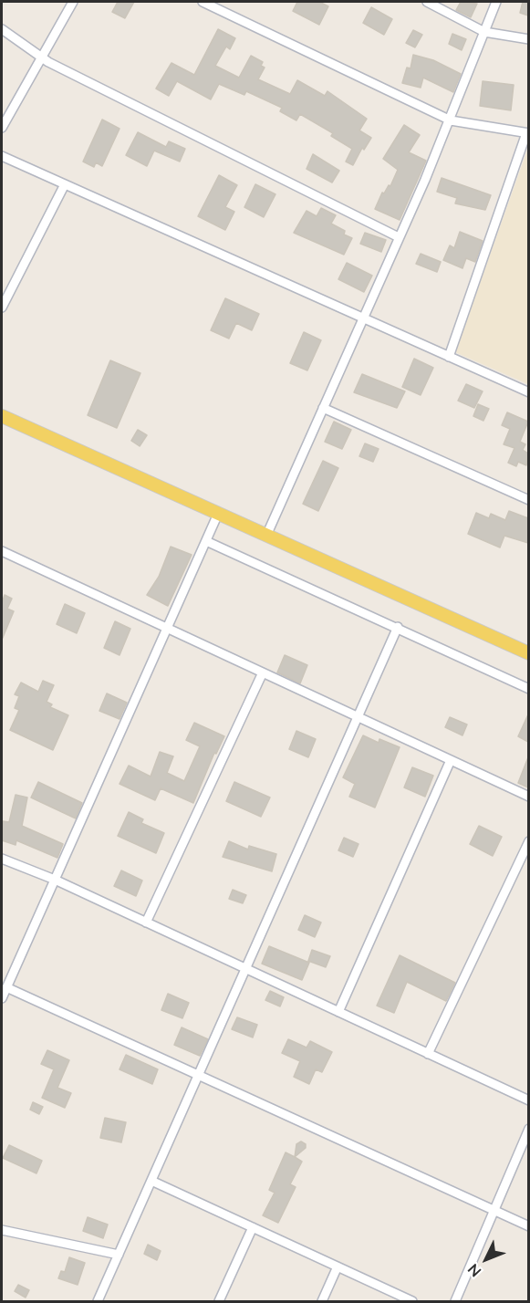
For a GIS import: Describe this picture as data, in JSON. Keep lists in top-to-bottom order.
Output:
{
  "north": "bottom left"
}
